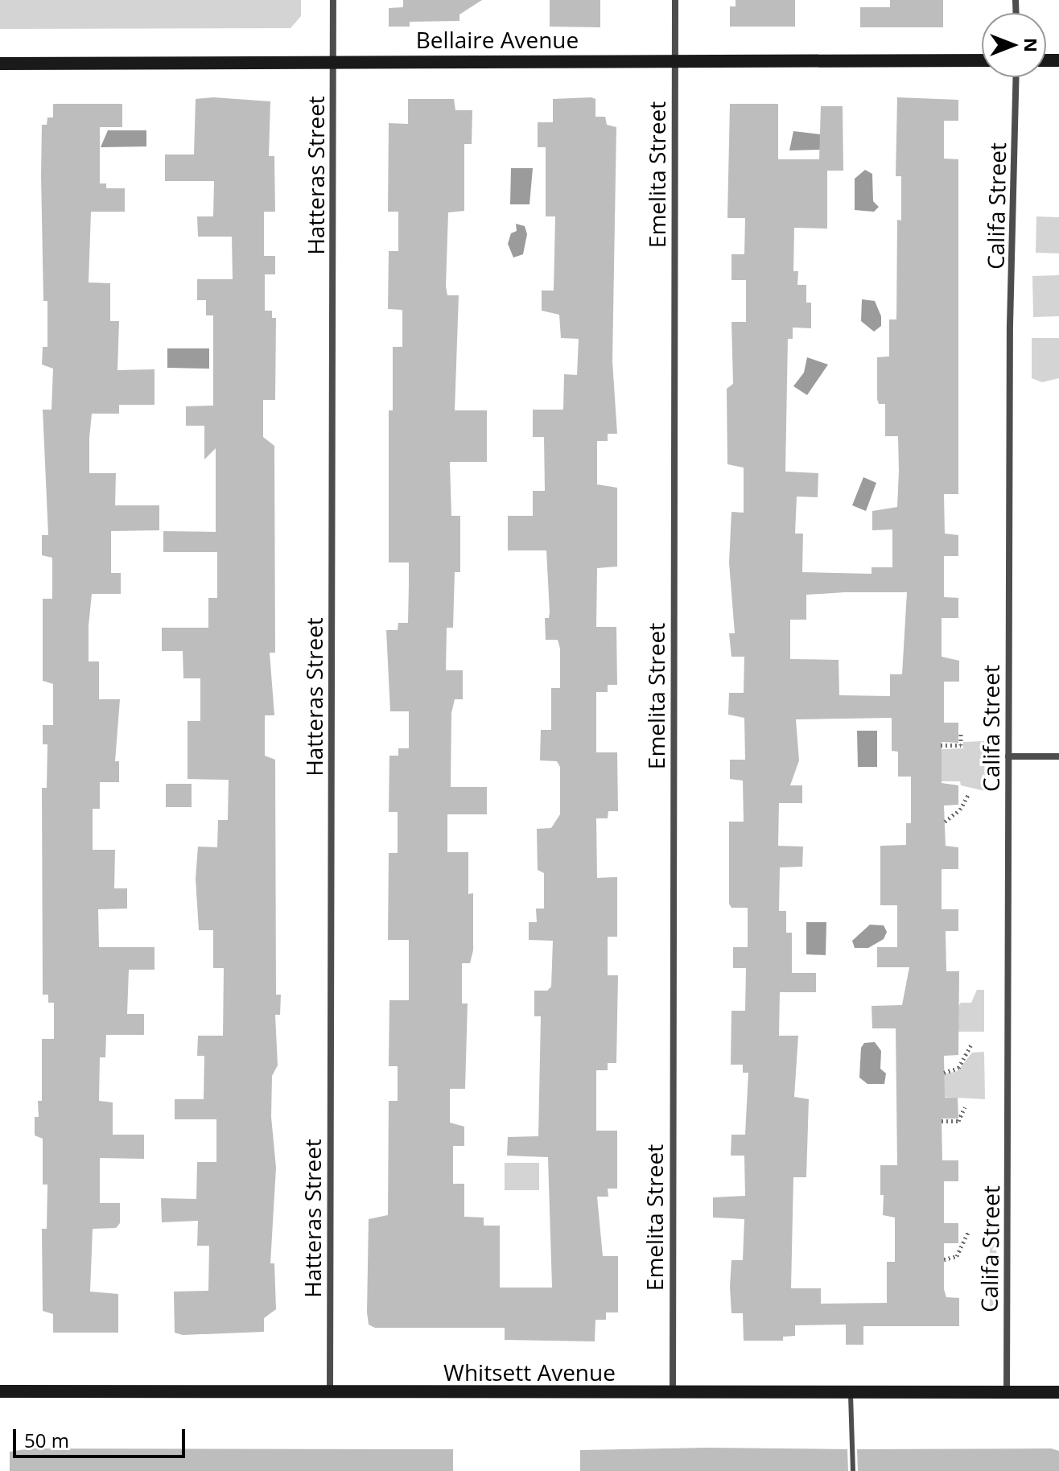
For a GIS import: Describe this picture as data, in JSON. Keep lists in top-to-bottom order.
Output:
{
  "streets": {
    "main road": ["Bellaire Avenue", "Whitsett Avenue"],
    "street": ["Emelita Street", "Hatteras Street", "Califa Street"]
  },
  "crossings": [
    ["Bellaire Avenue", "Emelita Street"],
    ["Bellaire Avenue", "Hatteras Street"],
    ["Emelita Street", "Whitsett Avenue"],
    ["Hatteras Street", "Whitsett Avenue"],
    ["Califa Street", "Whitsett Avenue"]
  ],
  "scale_bar": "50 m",
  "north": "right"
}
